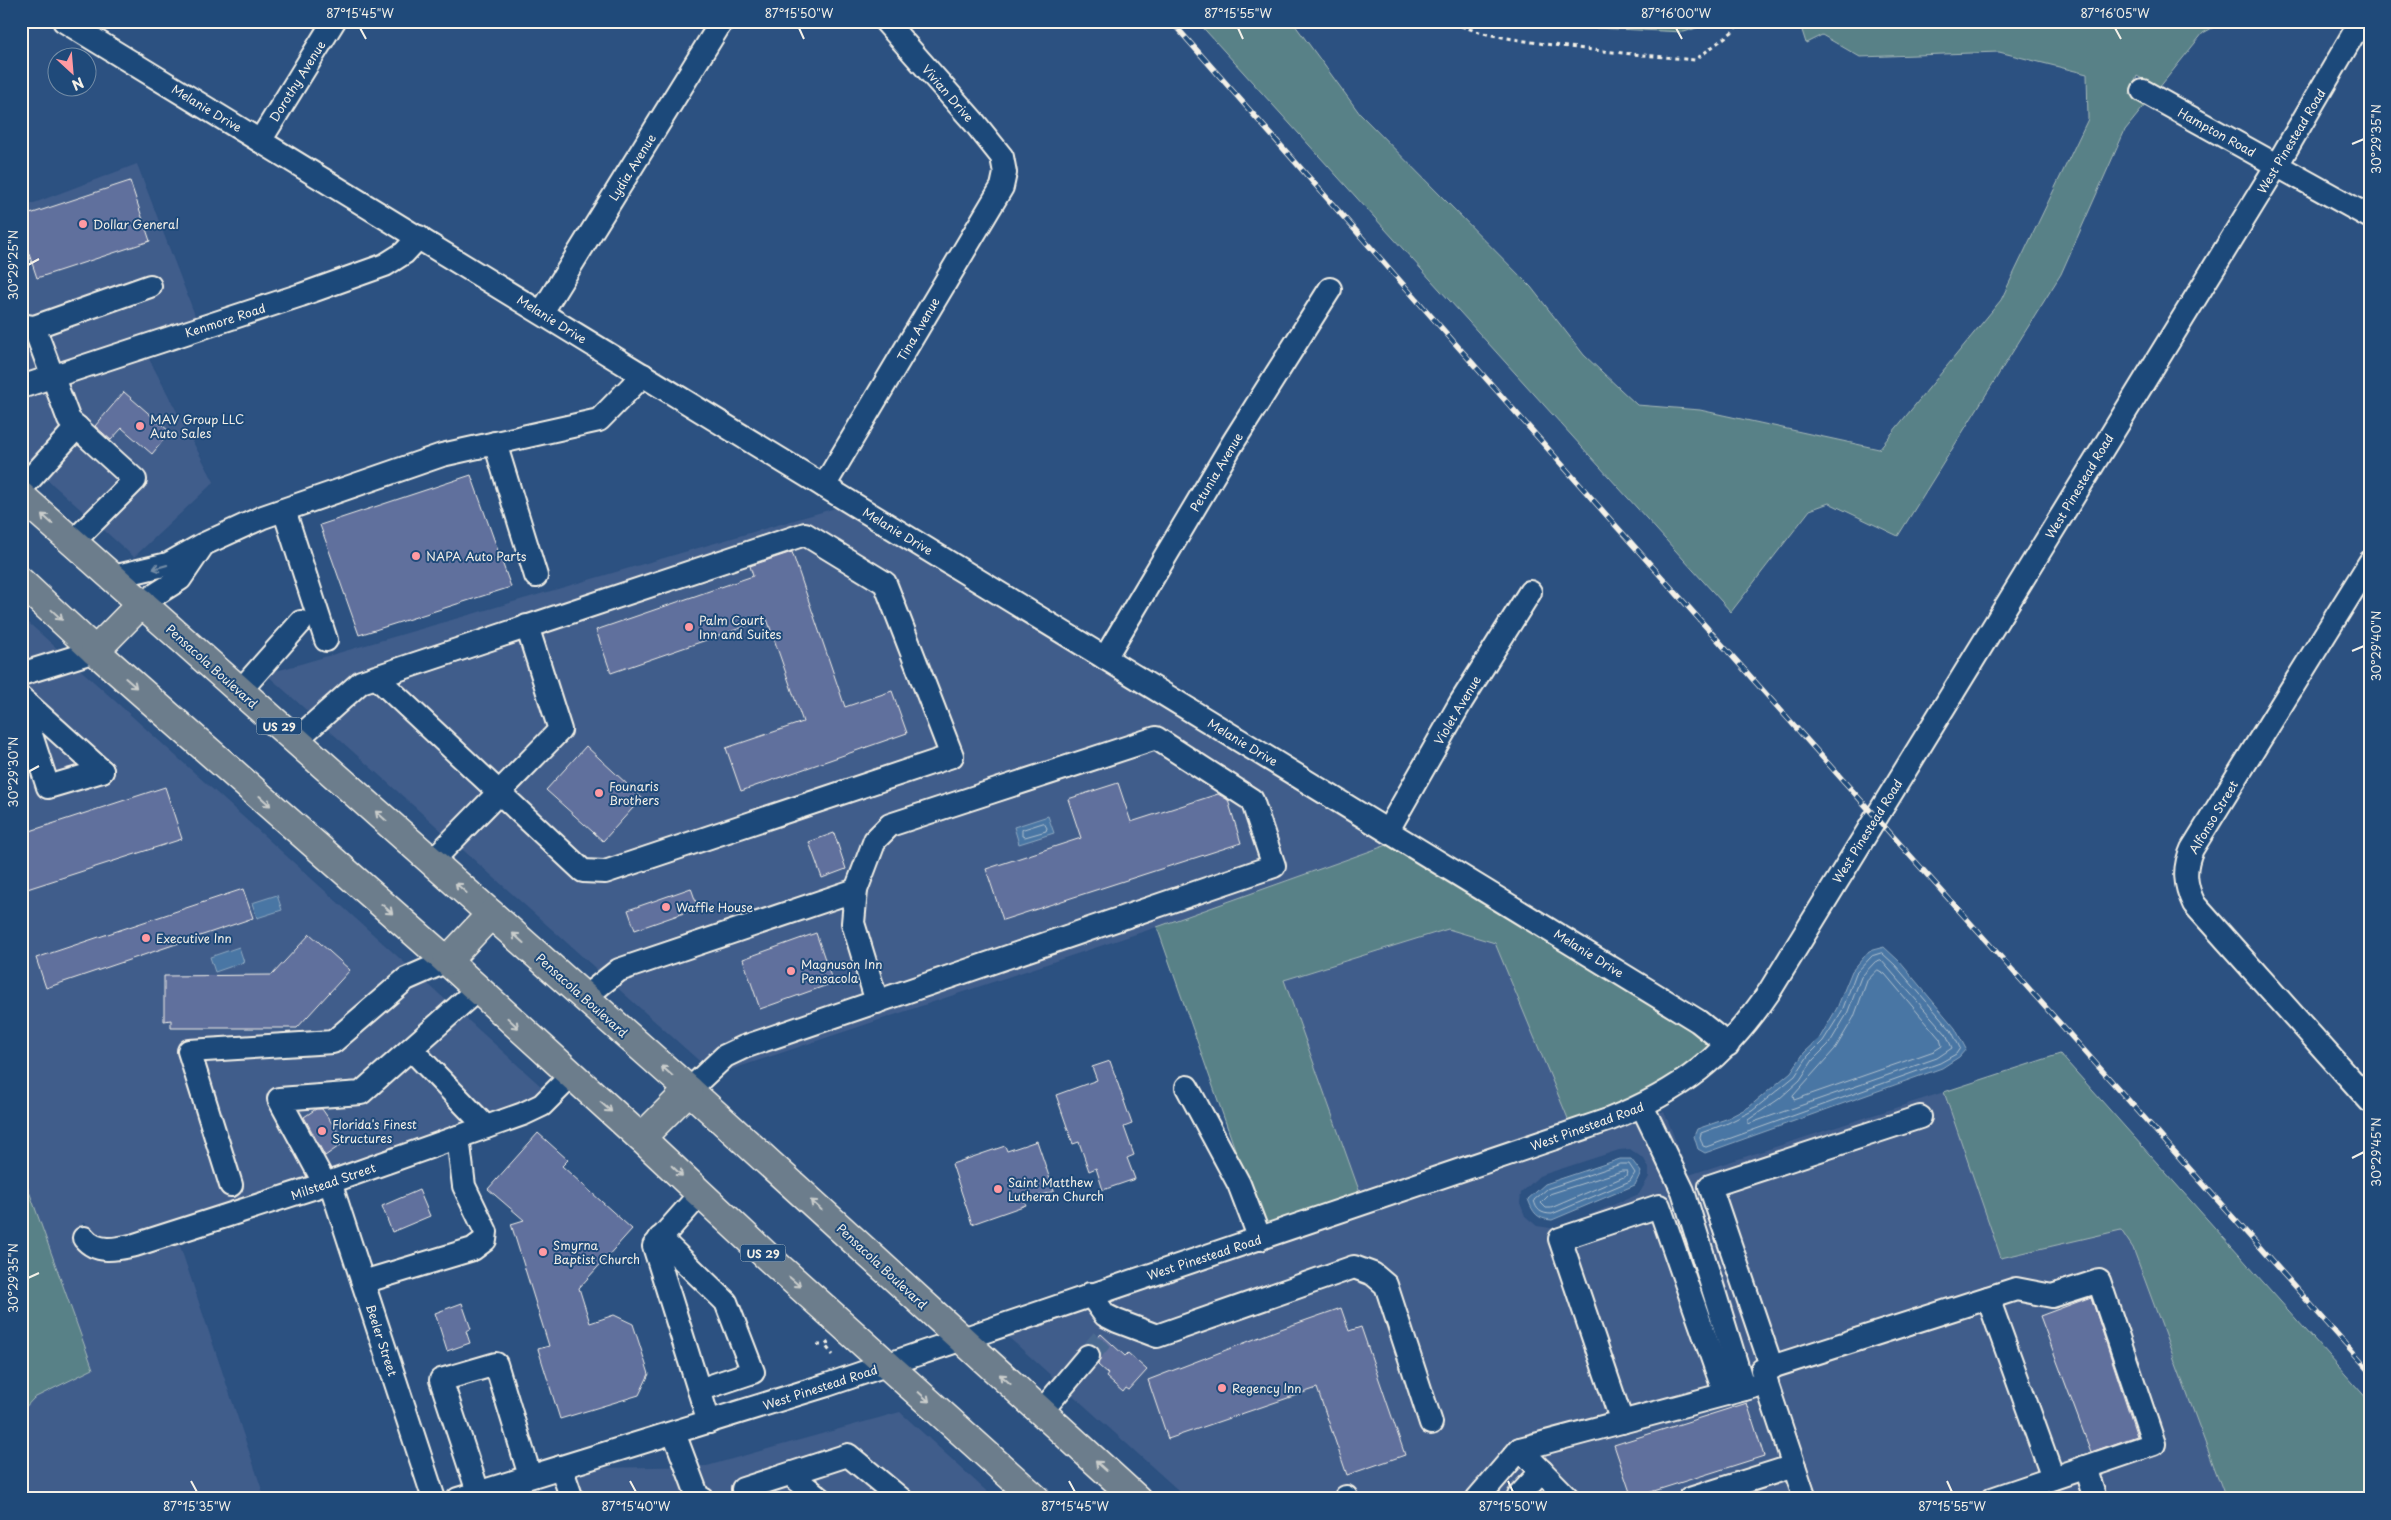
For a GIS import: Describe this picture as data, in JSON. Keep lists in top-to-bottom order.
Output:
{
  "streets": {
    "main road": ["Pensacola Boulevard", "US 29"],
    "street": [
      "Dorothy Avenue",
      "Vivian Drive",
      "Melanie Drive",
      "Hampton Road",
      "West Pinestead Road",
      "Lydia Avenue",
      "Kenmore Road",
      "Tina Avenue",
      "Petunia Avenue",
      "Violet Avenue",
      "Alfonso Street",
      "Milstead Street",
      "Beeler Street"
    ]
  },
  "crossings": [
    ["Dorothy Avenue", "Melanie Drive"],
    ["Vivian Drive", "Tina Avenue"],
    ["Melanie Drive", "West Pinestead Road"],
    ["Melanie Drive", "Lydia Avenue"],
    ["Melanie Drive", "Kenmore Road"],
    ["Melanie Drive", "Tina Avenue"],
    ["Melanie Drive", "Petunia Avenue"],
    ["Melanie Drive", "Violet Avenue"],
    ["Hampton Road", "West Pinestead Road"],
    ["West Pinestead Road", "Pensacola Boulevard"],
    ["West Pinestead Road", "US 29"],
    ["US 29", "Milstead Street"],
    ["Milstead Street", "Beeler Street"]
  ],
  "places": [
    "Dollar General",
    "MAV Group LLC Auto Sales",
    "NAPA Auto Parts",
    "Palm Court Inn and Suites",
    "Founaris Brothers",
    "Waffle House",
    "Executive Inn",
    "Magnuson Inn Pensacola",
    "Florida's Finest Structures",
    "Saint Matthew Lutheran Church",
    "Smyrna Baptist Church",
    "Regency Inn"
  ],
  "north": "bottom right",
  "coordinates": [
    "87°15'45\"W",
    "87°15'50\"W",
    "87°15'55\"W",
    "87°16'00\"W",
    "87°16'05\"W",
    "30°29'35\"N",
    "30°29'25\"N",
    "30°29'40\"N",
    "30°29'30\"N",
    "30°29'45\"N",
    "87°15'35\"W",
    "87°15'40\"W"
  ]
}
